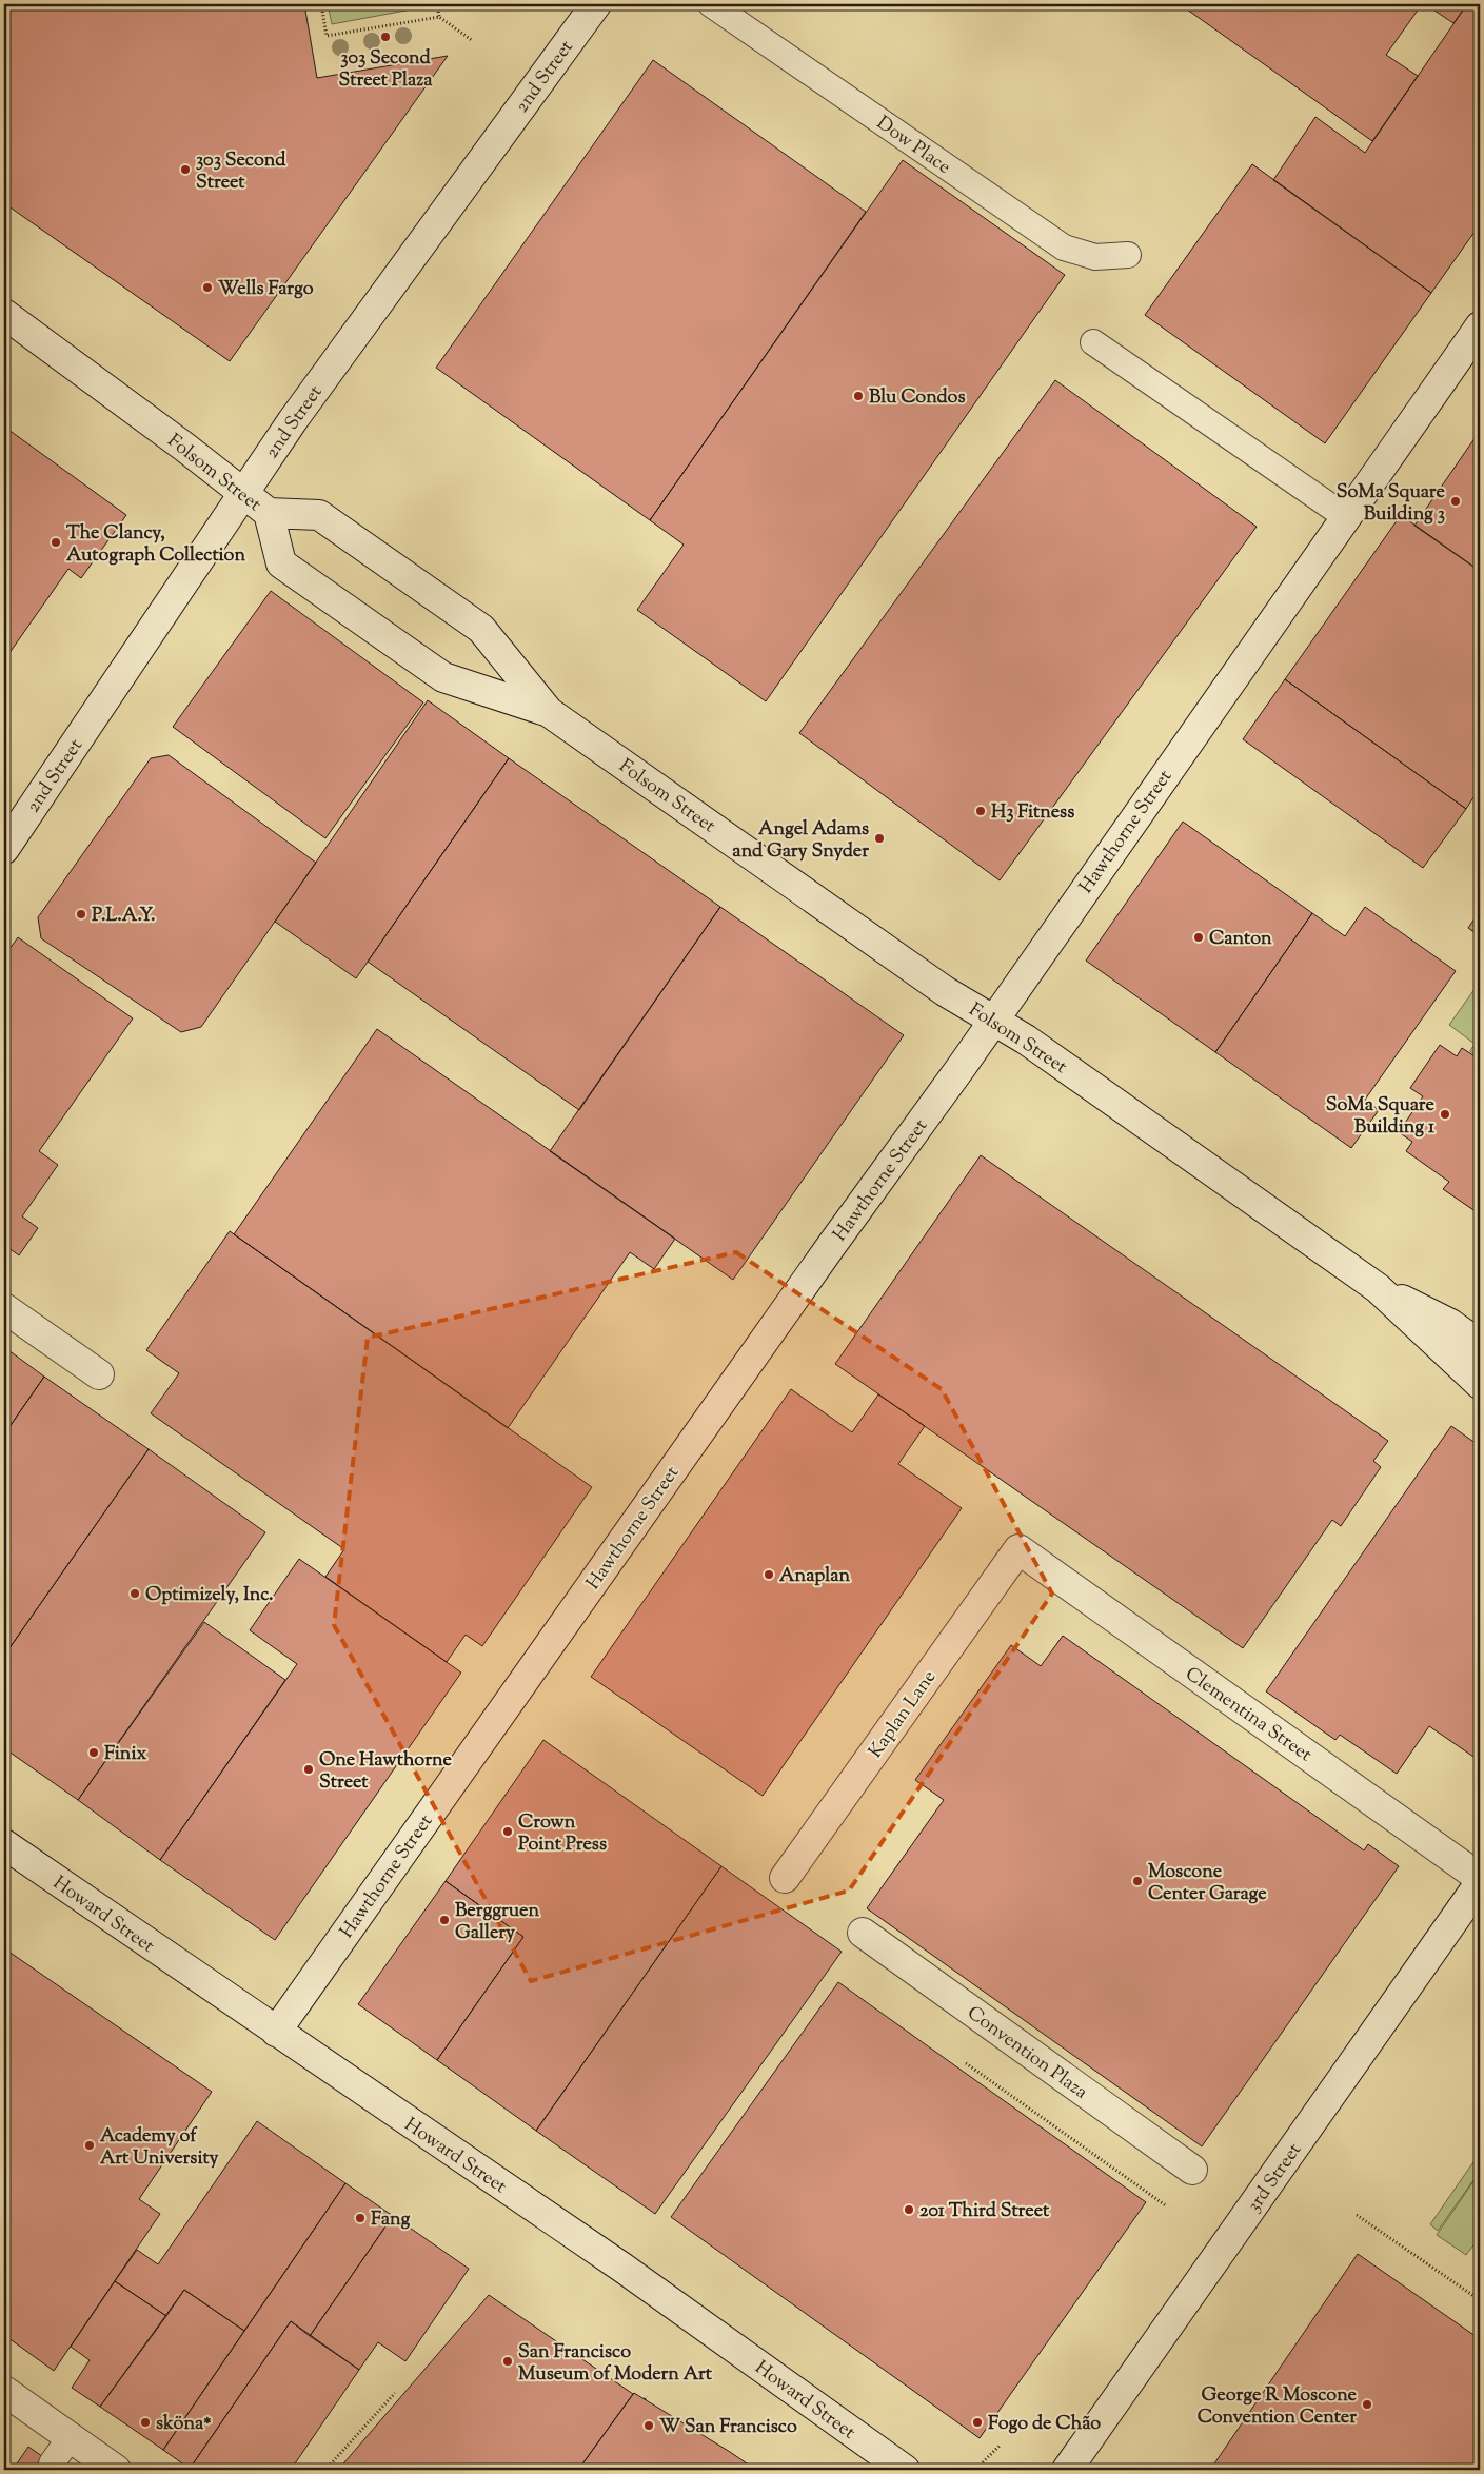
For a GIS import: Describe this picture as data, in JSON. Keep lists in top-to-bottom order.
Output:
{
  "streets": {
    "street": [
      "2nd Street",
      "Folsom Street",
      "Hawthorne Street",
      "Kaplan Lane",
      "Clementina Street",
      "Howard Street",
      "Convention Plaza",
      "3rd Street"
    ],
    "lane": ["Dow Place"]
  },
  "crossings": [
    ["2nd Street", "Folsom Street"],
    ["Folsom Street", "Hawthorne Street"],
    ["Hawthorne Street", "Howard Street"],
    ["Kaplan Lane", "Clementina Street"]
  ],
  "places": [
    "303 Second Street Plaza",
    "303 Second Street",
    "Wells Fargo",
    "Blu Condos",
    "SoMa Square Building 3",
    "The Clancy, Autograph Collection",
    "H3 Fitness",
    "Angel Adams and Gary Snyder",
    "P.L.A.Y.",
    "Canton",
    "SoMa Square Building 1",
    "Anaplan",
    "Optimizely, Inc.",
    "Finix",
    "One Hawthorne Street",
    "Crown Point Press",
    "Moscone Center Garage",
    "Berggruen Gallery",
    "Academy of Art University",
    "201 Third Street",
    "Fang",
    "San Francisco Museum of Modern Art",
    "George R Moscone Convention Center",
    "sköna*",
    "Fogo de Chão",
    "W San Francisco"
  ]
}
